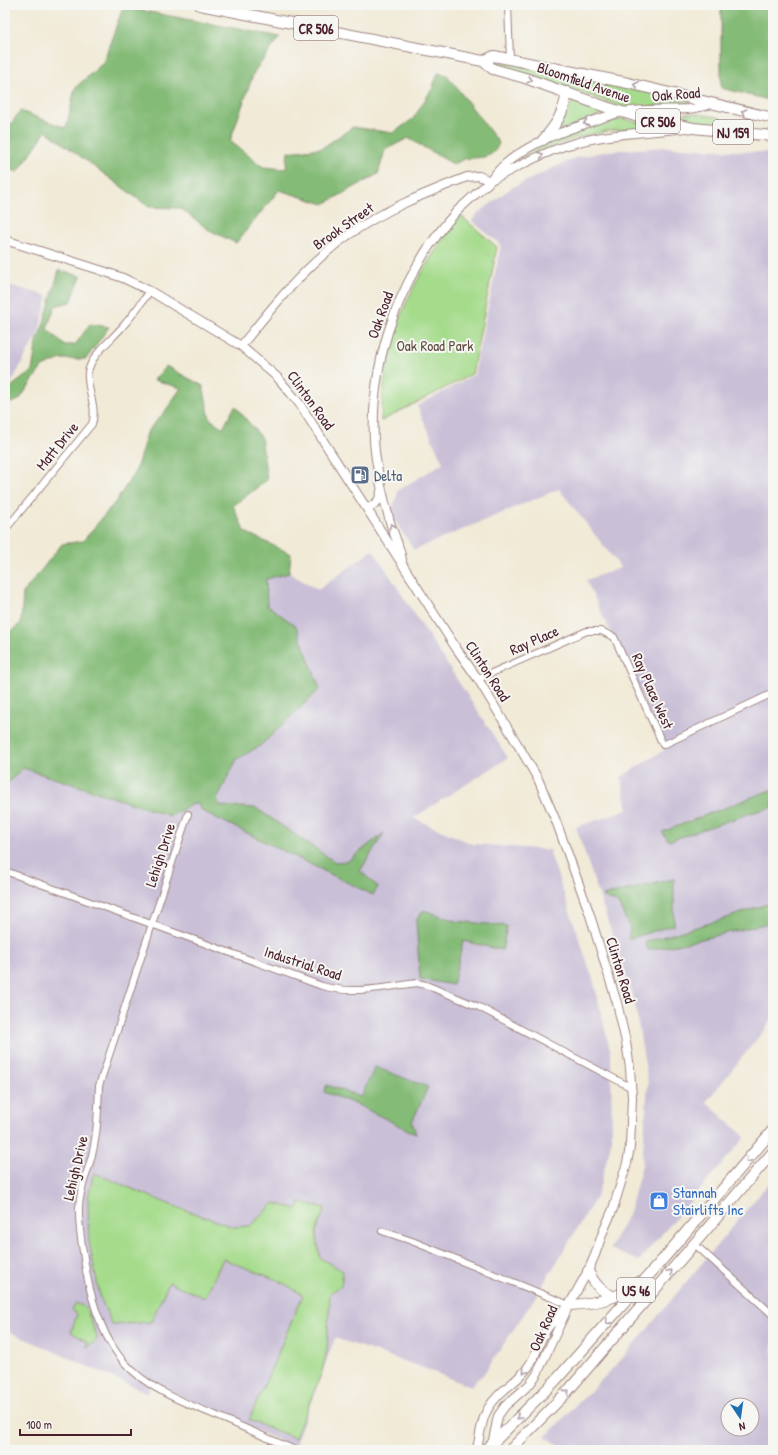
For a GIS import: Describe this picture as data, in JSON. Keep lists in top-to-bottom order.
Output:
{
  "streets": {
    "main road": [
      "CR 506",
      "Bloomfield Avenue",
      "NJ 159",
      "US 46"
    ],
    "street": [
      "Oak Road",
      "Brook Street",
      "Clinton Road",
      "Matt Drive",
      "Ray Place",
      "Ray Place West",
      "Lehigh Drive",
      "Industrial Road"
    ]
  },
  "crossings": [
    ["Bloomfield Avenue", "Oak Road"],
    ["Oak Road", "Brook Street"],
    ["Oak Road", "Clinton Road"],
    ["Oak Road", "US 46"],
    ["Brook Street", "Clinton Road"],
    ["Clinton Road", "Matt Drive"],
    ["Clinton Road", "Ray Place"],
    ["Clinton Road", "Industrial Road"],
    ["Ray Place", "Ray Place West"],
    ["Lehigh Drive", "Industrial Road"]
  ],
  "parks": ["Oak Road Park"],
  "places": {
    "fuel station": ["Delta"],
    "shop": ["Stannah Stairlifts Inc"]
  },
  "scale_bar": "100 m",
  "north": "bottom"
}
